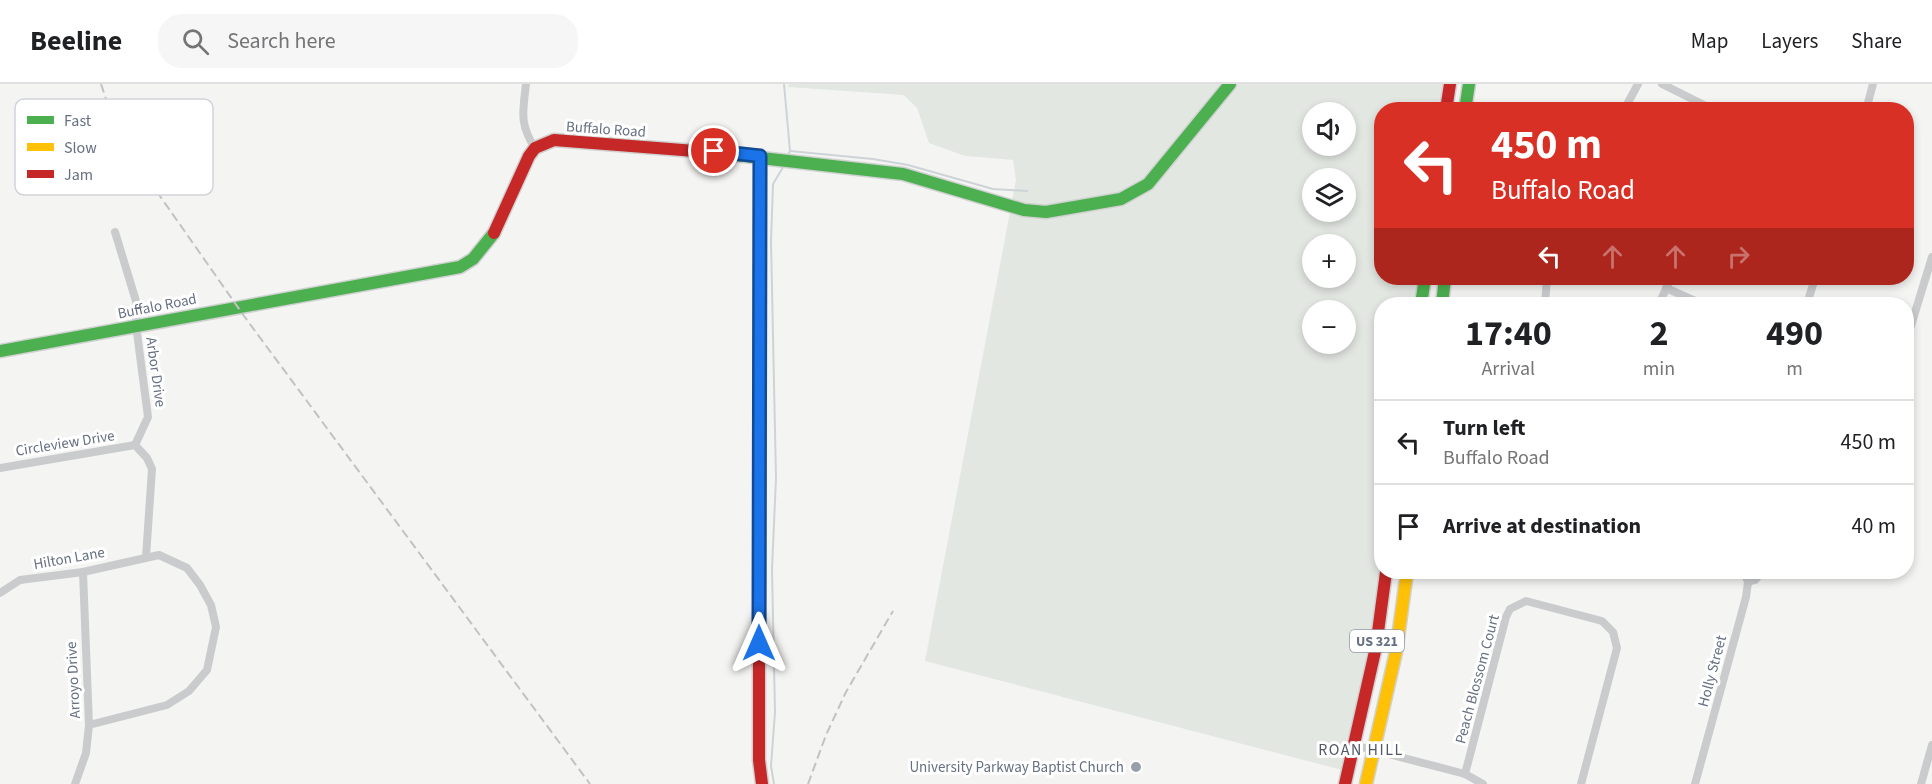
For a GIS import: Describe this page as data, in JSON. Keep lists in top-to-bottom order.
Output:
{
  "streets": {
    "main road": ["Buffalo Road", "US 321"],
    "street": [
      "Arbor Drive",
      "Circleview Drive",
      "Hilton Lane",
      "Holly Street",
      "Peach Blossom Court",
      "Arroyo Drive"
    ]
  },
  "crossings": [
    ["Buffalo Road", "Arbor Drive"],
    ["Arbor Drive", "Circleview Drive"],
    ["Hilton Lane", "Arroyo Drive"]
  ],
  "districts": ["ROAN HILL"],
  "places": ["University Parkway Baptist Church"],
  "legend": ["Fast", "Slow", "Jam"],
  "page": {
    "header": "Beeline",
    "search": "Search here",
    "nav": ["Map", "Layers", "Share"],
    "map_buttons": ["+", "−"],
    "turn": ["450 m", "Buffalo Road"],
    "eta": [
      "17:40",
      "Arrival",
      "2",
      "min",
      "490",
      "m"
    ],
    "list": [
      {
        "name": "Turn left",
        "note": "Buffalo Road",
        "value": "450 m"
      },
      {
        "name": "Arrive at destination",
        "value": "40 m"
      }
    ]
  }
}
